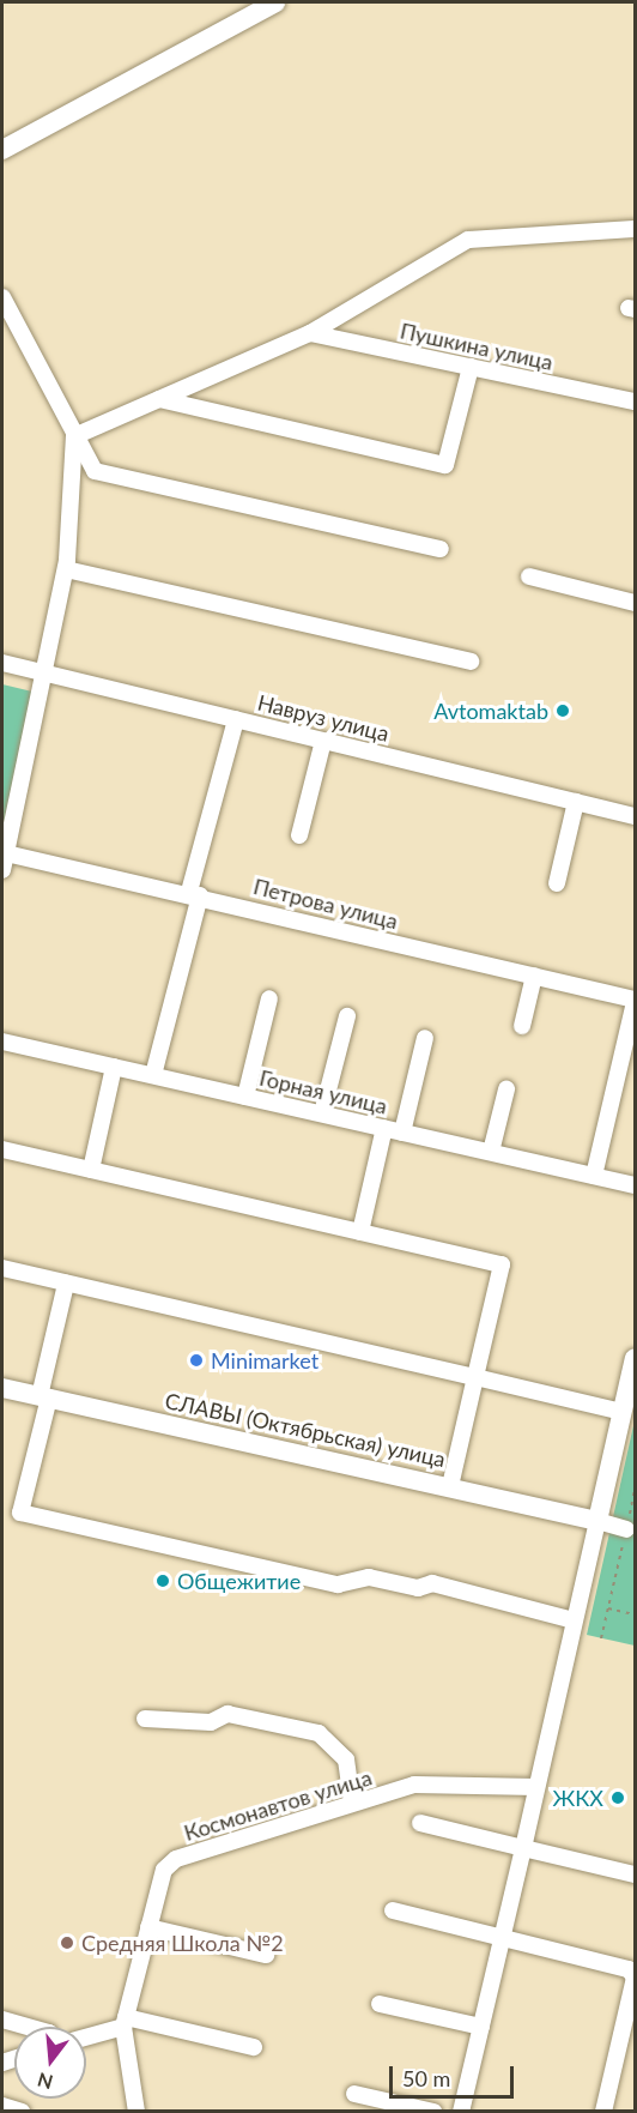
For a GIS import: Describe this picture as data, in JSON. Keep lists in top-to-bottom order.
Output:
{
  "streets": {
    "main road": ["СЛАВЫ (Октябрьская) улица"],
    "street": [
      "Пушкина улица",
      "Навруз улица",
      "Петрова улица",
      "Горная улица",
      "Космонавтов улица"
    ]
  },
  "places": [
    "Avtomaktab",
    "Minimarket",
    "Общежитие",
    "ЖКХ",
    "Средняя Школа №2"
  ],
  "scale_bar": "50 m",
  "north": "bottom"
}
